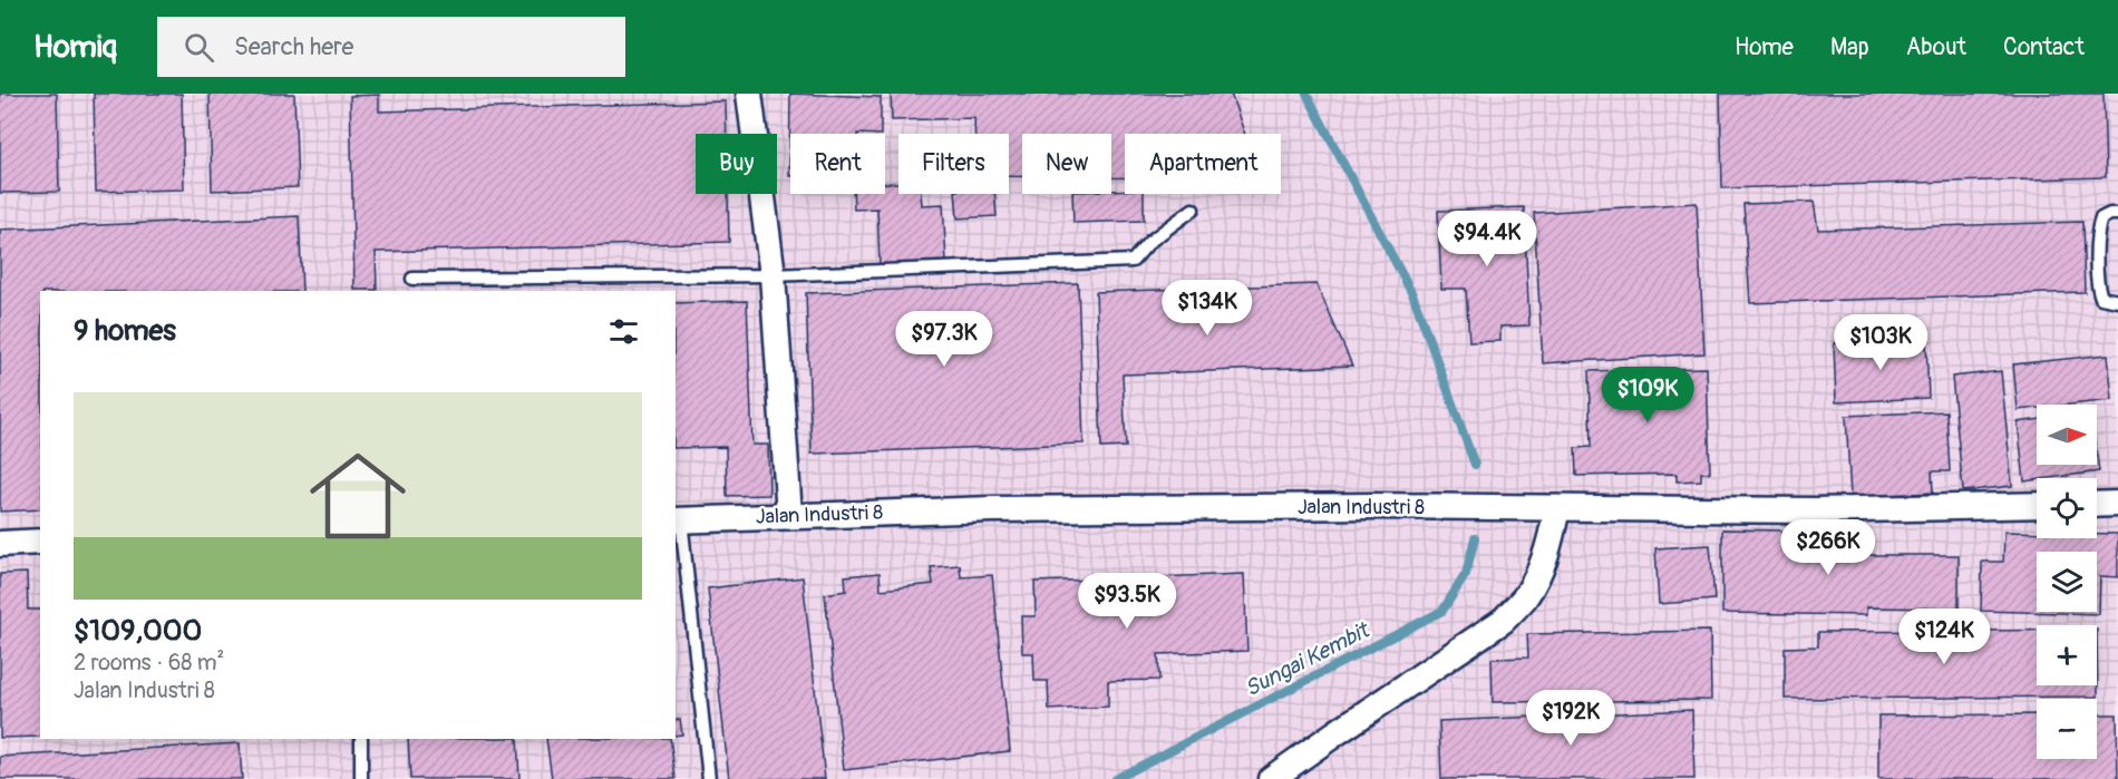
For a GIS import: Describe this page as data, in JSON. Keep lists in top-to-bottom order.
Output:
{
  "streets": {
    "street": ["Jalan Industri 8"]
  },
  "water": ["Sungai Kembit"],
  "north": "right",
  "page": {
    "header": "Homiq",
    "search": "Search here",
    "nav": [
      "Home",
      "Map",
      "About",
      "Contact"
    ],
    "chip": [
      "Buy",
      "Rent",
      "Filters",
      "New",
      "Apartment"
    ],
    "price": [
      "$94.4K",
      "$134K",
      "$97.3K",
      "$103K",
      "$109K",
      "$266K",
      "$93.5K",
      "$124K",
      "$192K"
    ],
    "heading": "9 homes",
    "list": [
      {
        "name": "$109,000",
        "note": "2 rooms · 68 m² · Jalan Industri 8"
      }
    ],
    "map_buttons": ["+", "−"]
  }
}
